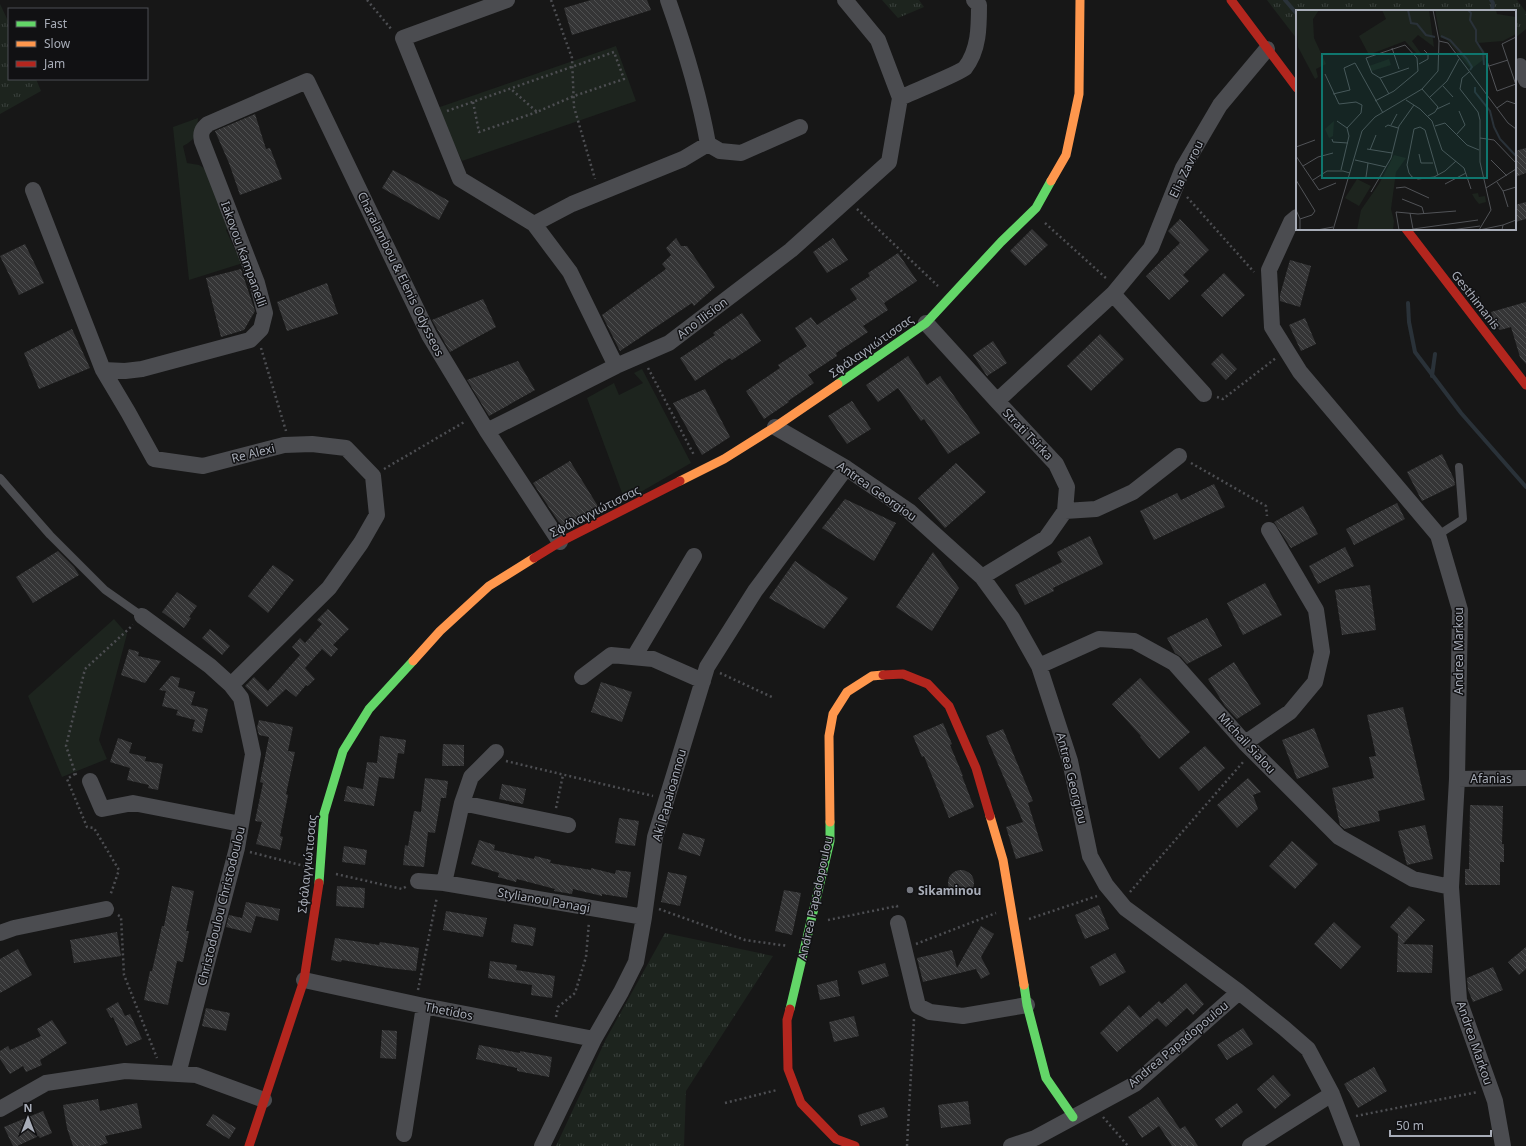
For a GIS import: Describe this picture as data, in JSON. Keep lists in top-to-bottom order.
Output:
{
  "streets": {
    "street": [
      "Elia Zavrou",
      "Iakovou Kampanelli",
      "Charalambou & Elenis Odysseos",
      "Gesthimanis",
      "Ano Ilision",
      "Σφάλαγγιώτισσας",
      "Strati Tsirka",
      "Re Alexi",
      "Antrea Georgiou",
      "Andrea Markou",
      "Michail Sialou",
      "Afanias",
      "Aki Papaioannou",
      "Andrea Papadopoulou",
      "Stylianou Panagi",
      "Christodoulou Christodoulou",
      "Thetidos"
    ]
  },
  "crossings": [
    ["Elia Zavrou", "Strati Tsirka"],
    ["Iakovou Kampanelli", "Charalambou & Elenis Odysseos"],
    ["Charalambou & Elenis Odysseos", "Ano Ilision"],
    ["Charalambou & Elenis Odysseos", "Σφάλαγγιώτισσας"],
    ["Σφάλαγγιώτισσας", "Strati Tsirka"],
    ["Σφάλαγγιώτισσας", "Antrea Georgiou"],
    ["Σφάλαγγιώτισσας", "Thetidos"],
    ["Antrea Georgiou", "Michail Sialou"],
    ["Antrea Georgiou", "Aki Papaioannou"],
    ["Antrea Georgiou", "Andrea Papadopoulou"],
    ["Andrea Markou", "Michail Sialou"],
    ["Andrea Markou", "Afanias"],
    ["Aki Papaioannou", "Stylianou Panagi"],
    ["Aki Papaioannou", "Thetidos"]
  ],
  "places": ["Sikaminou"],
  "legend": ["Fast", "Slow", "Jam"],
  "scale_bar": "50 m",
  "north": "top"
}
